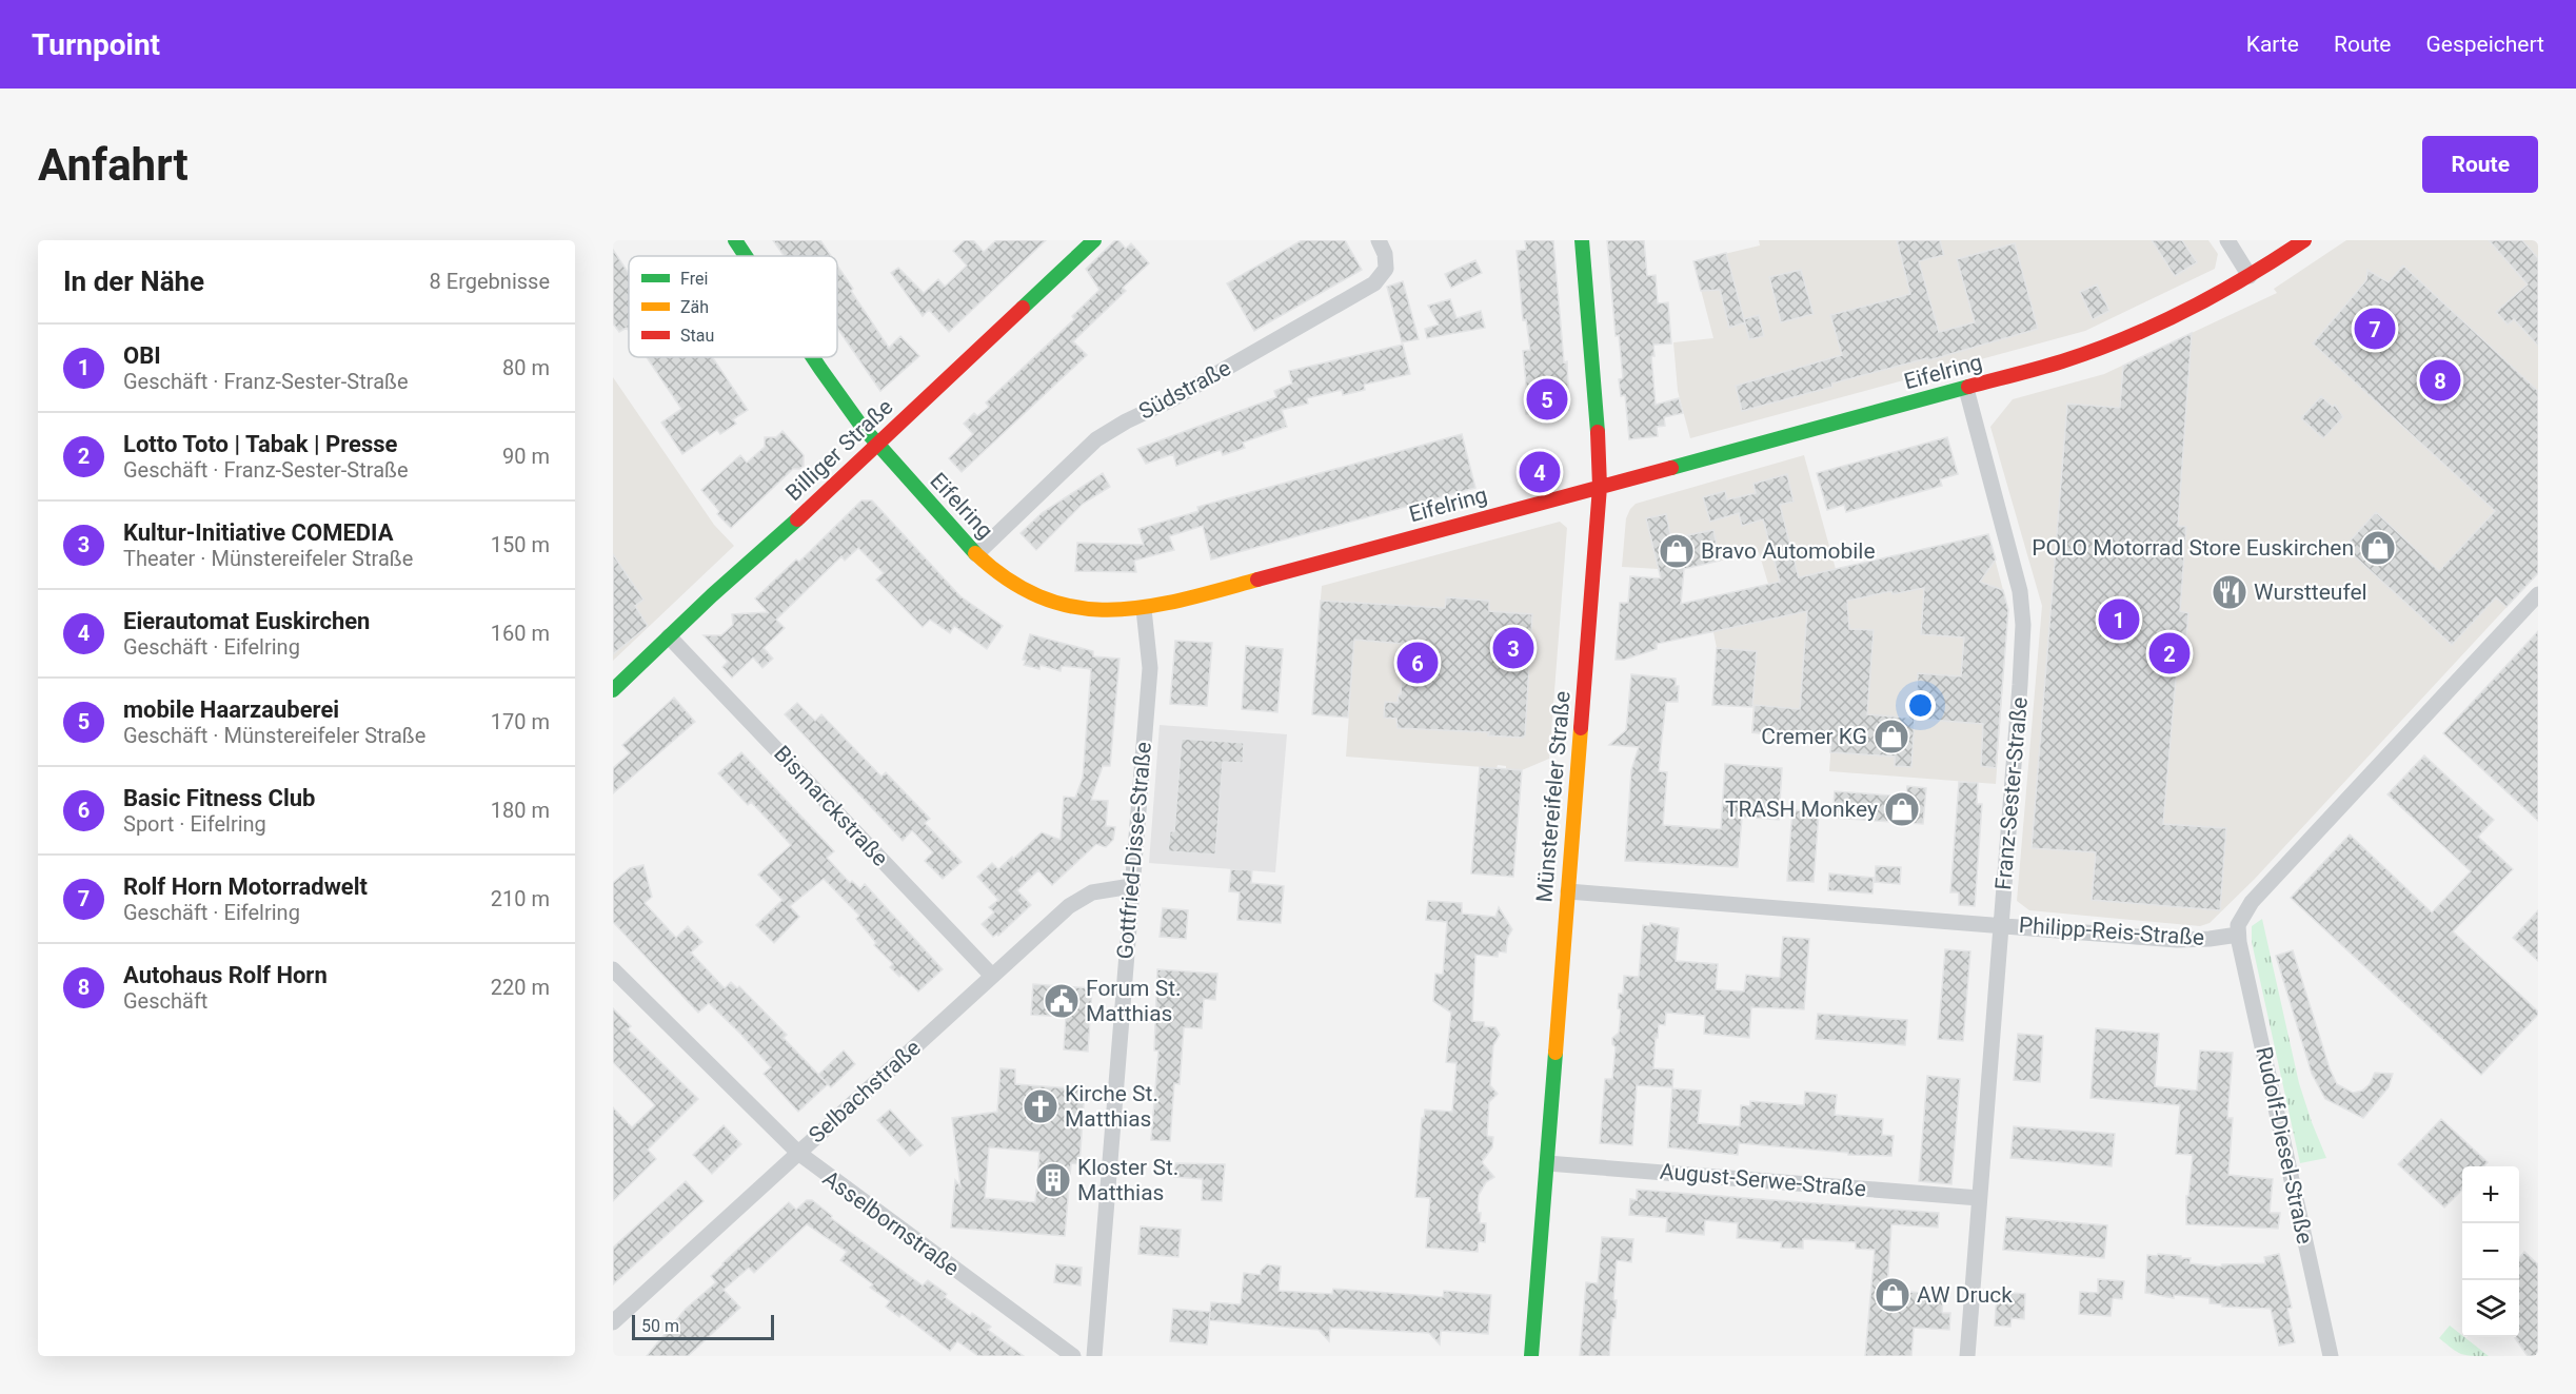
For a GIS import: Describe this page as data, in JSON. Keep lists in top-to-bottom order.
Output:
{
  "streets": {
    "main road": ["Eifelring", "Billiger Straße", "Münstereifeler Straße"],
    "street": [
      "Südstraße",
      "Franz-Sester-Straße",
      "Bismarckstraße",
      "Gottfried-Disse-Straße",
      "Philipp-Reis-Straße",
      "Selbachstraße",
      "Rudolf-Diesel-Straße",
      "August-Serwe-Straße",
      "Asselbornstraße"
    ]
  },
  "crossings": [
    ["Eifelring", "Südstraße"],
    ["Eifelring", "Billiger Straße"],
    ["Eifelring", "Franz-Sester-Straße"],
    ["Eifelring", "Münstereifeler Straße"],
    ["Eifelring", "Gottfried-Disse-Straße"],
    ["Billiger Straße", "Bismarckstraße"],
    ["Franz-Sester-Straße", "Philipp-Reis-Straße"],
    ["Franz-Sester-Straße", "August-Serwe-Straße"],
    ["Münstereifeler Straße", "Philipp-Reis-Straße"],
    ["Münstereifeler Straße", "August-Serwe-Straße"],
    ["Bismarckstraße", "Selbachstraße"],
    ["Gottfried-Disse-Straße", "Selbachstraße"],
    ["Philipp-Reis-Straße", "Rudolf-Diesel-Straße"],
    ["Selbachstraße", "Asselbornstraße"]
  ],
  "places": {
    "shop": [
      "POLO Motorrad Store Euskirchen",
      "Bravo Automobile",
      "Cremer KG",
      "TRASH Monkey",
      "AW Druck"
    ],
    "restaurant": ["Wurstteufel"],
    "public building": ["Forum St. Matthias"],
    "church": ["Kirche St. Matthias"],
    "building": ["Kloster St. Matthias"]
  },
  "legend": ["Frei", "Zäh", "Stau"],
  "scale_bar": "50 m",
  "page": {
    "header": "Turnpoint",
    "nav": ["Karte", "Route", "Gespeichert"],
    "buttons": "Route",
    "title": "Anfahrt",
    "heading": ["In der Nähe", "8 Ergebnisse"],
    "pins": [
      "7",
      "8",
      "5",
      "4",
      "1",
      "3",
      "2",
      "6"
    ],
    "list": [
      {
        "mark": "1",
        "name": "OBI",
        "note": "Geschäft · Franz-Sester-Straße",
        "value": "80 m"
      },
      {
        "mark": "2",
        "name": "Lotto Toto | Tabak | Presse",
        "note": "Geschäft · Franz-Sester-Straße",
        "value": "90 m"
      },
      {
        "mark": "3",
        "name": "Kultur-Initiative COMEDIA",
        "note": "Theater · Münstereifeler Straße",
        "value": "150 m"
      },
      {
        "mark": "4",
        "name": "Eierautomat Euskirchen",
        "note": "Geschäft · Eifelring",
        "value": "160 m"
      },
      {
        "mark": "5",
        "name": "mobile Haarzauberei",
        "note": "Geschäft · Münstereifeler Straße",
        "value": "170 m"
      },
      {
        "mark": "6",
        "name": "Basic Fitness Club",
        "note": "Sport · Eifelring",
        "value": "180 m"
      },
      {
        "mark": "7",
        "name": "Rolf Horn Motorradwelt",
        "note": "Geschäft · Eifelring",
        "value": "210 m"
      },
      {
        "mark": "8",
        "name": "Autohaus Rolf Horn",
        "note": "Geschäft",
        "value": "220 m"
      }
    ],
    "map_buttons": ["+", "−"],
    "scale": "50 m"
  }
}
